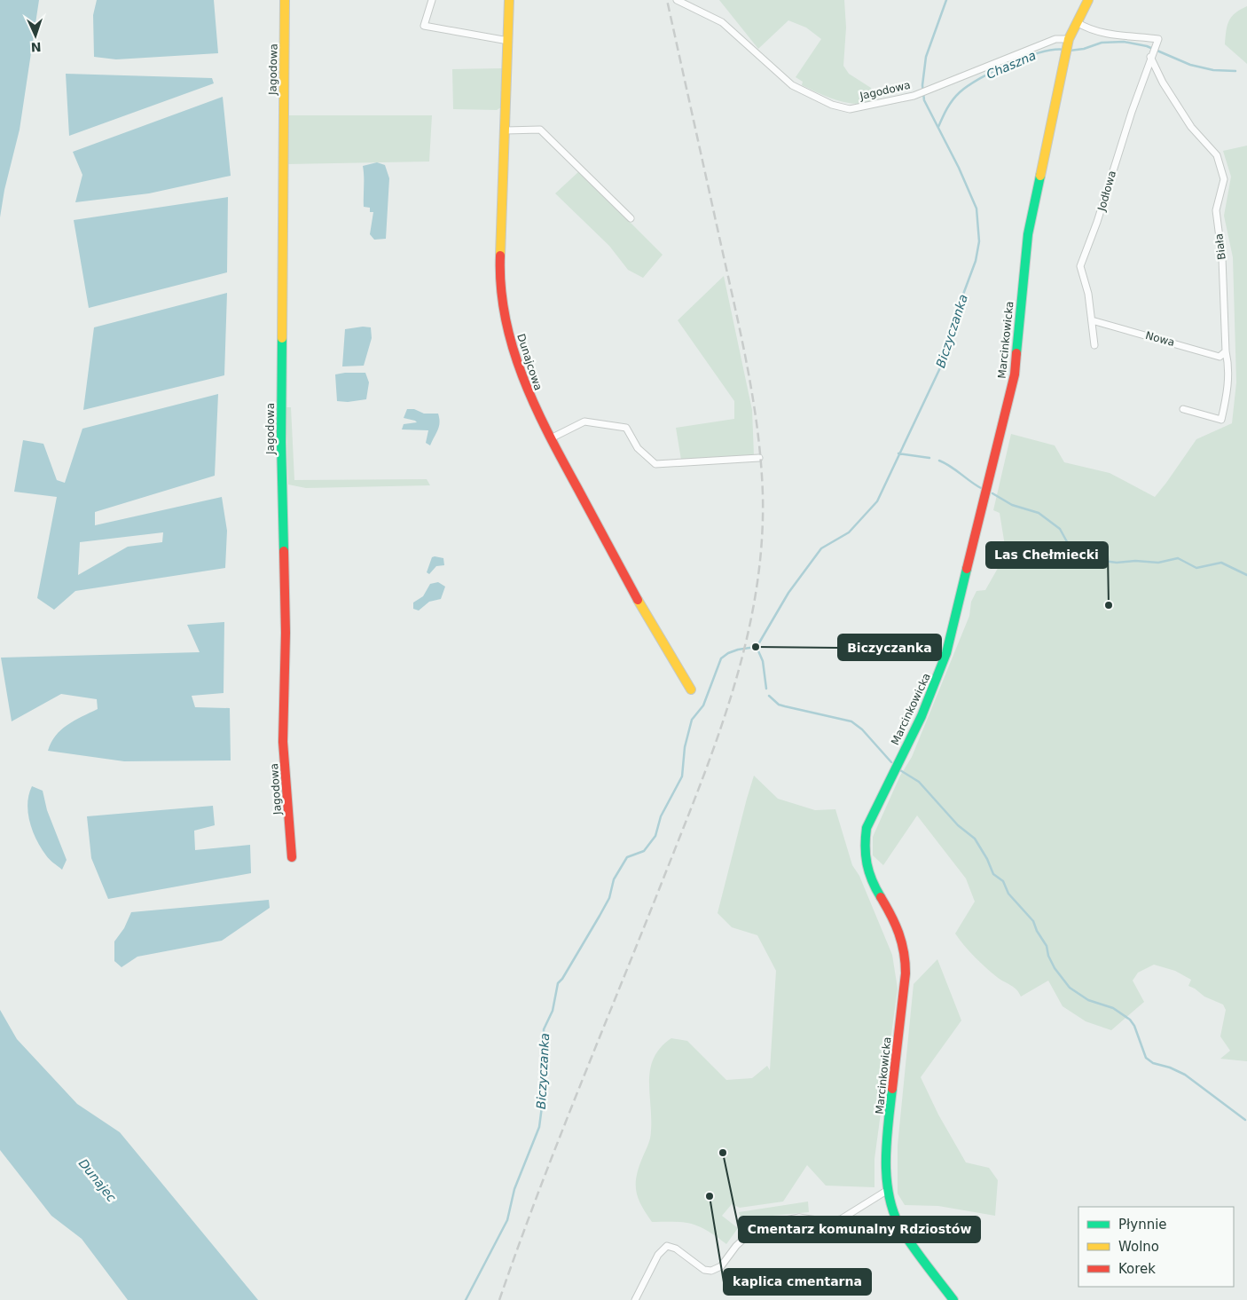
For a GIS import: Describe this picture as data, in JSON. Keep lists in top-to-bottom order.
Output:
{
  "streets": {
    "street": [
      "Jagodowa",
      "Jodłowa",
      "Biała",
      "Nowa",
      "Marcinkowicka",
      "Dunajcowa"
    ]
  },
  "crossings": [
    ["Jagodowa", "Marcinkowicka"],
    ["Jodłowa", "Biała"],
    ["Jodłowa", "Nowa"],
    ["Jodłowa", "Marcinkowicka"],
    ["Biała", "Nowa"]
  ],
  "water": ["Chaszna", "Biczyczanka", "Dunajec"],
  "places": [
    "Las Chełmiecki",
    "Biczyczanka",
    "Cmentarz komunalny Rdziostów",
    "kaplica cmentarna"
  ],
  "legend": ["Płynnie", "Wolno", "Korek"],
  "north": "bottom"
}
